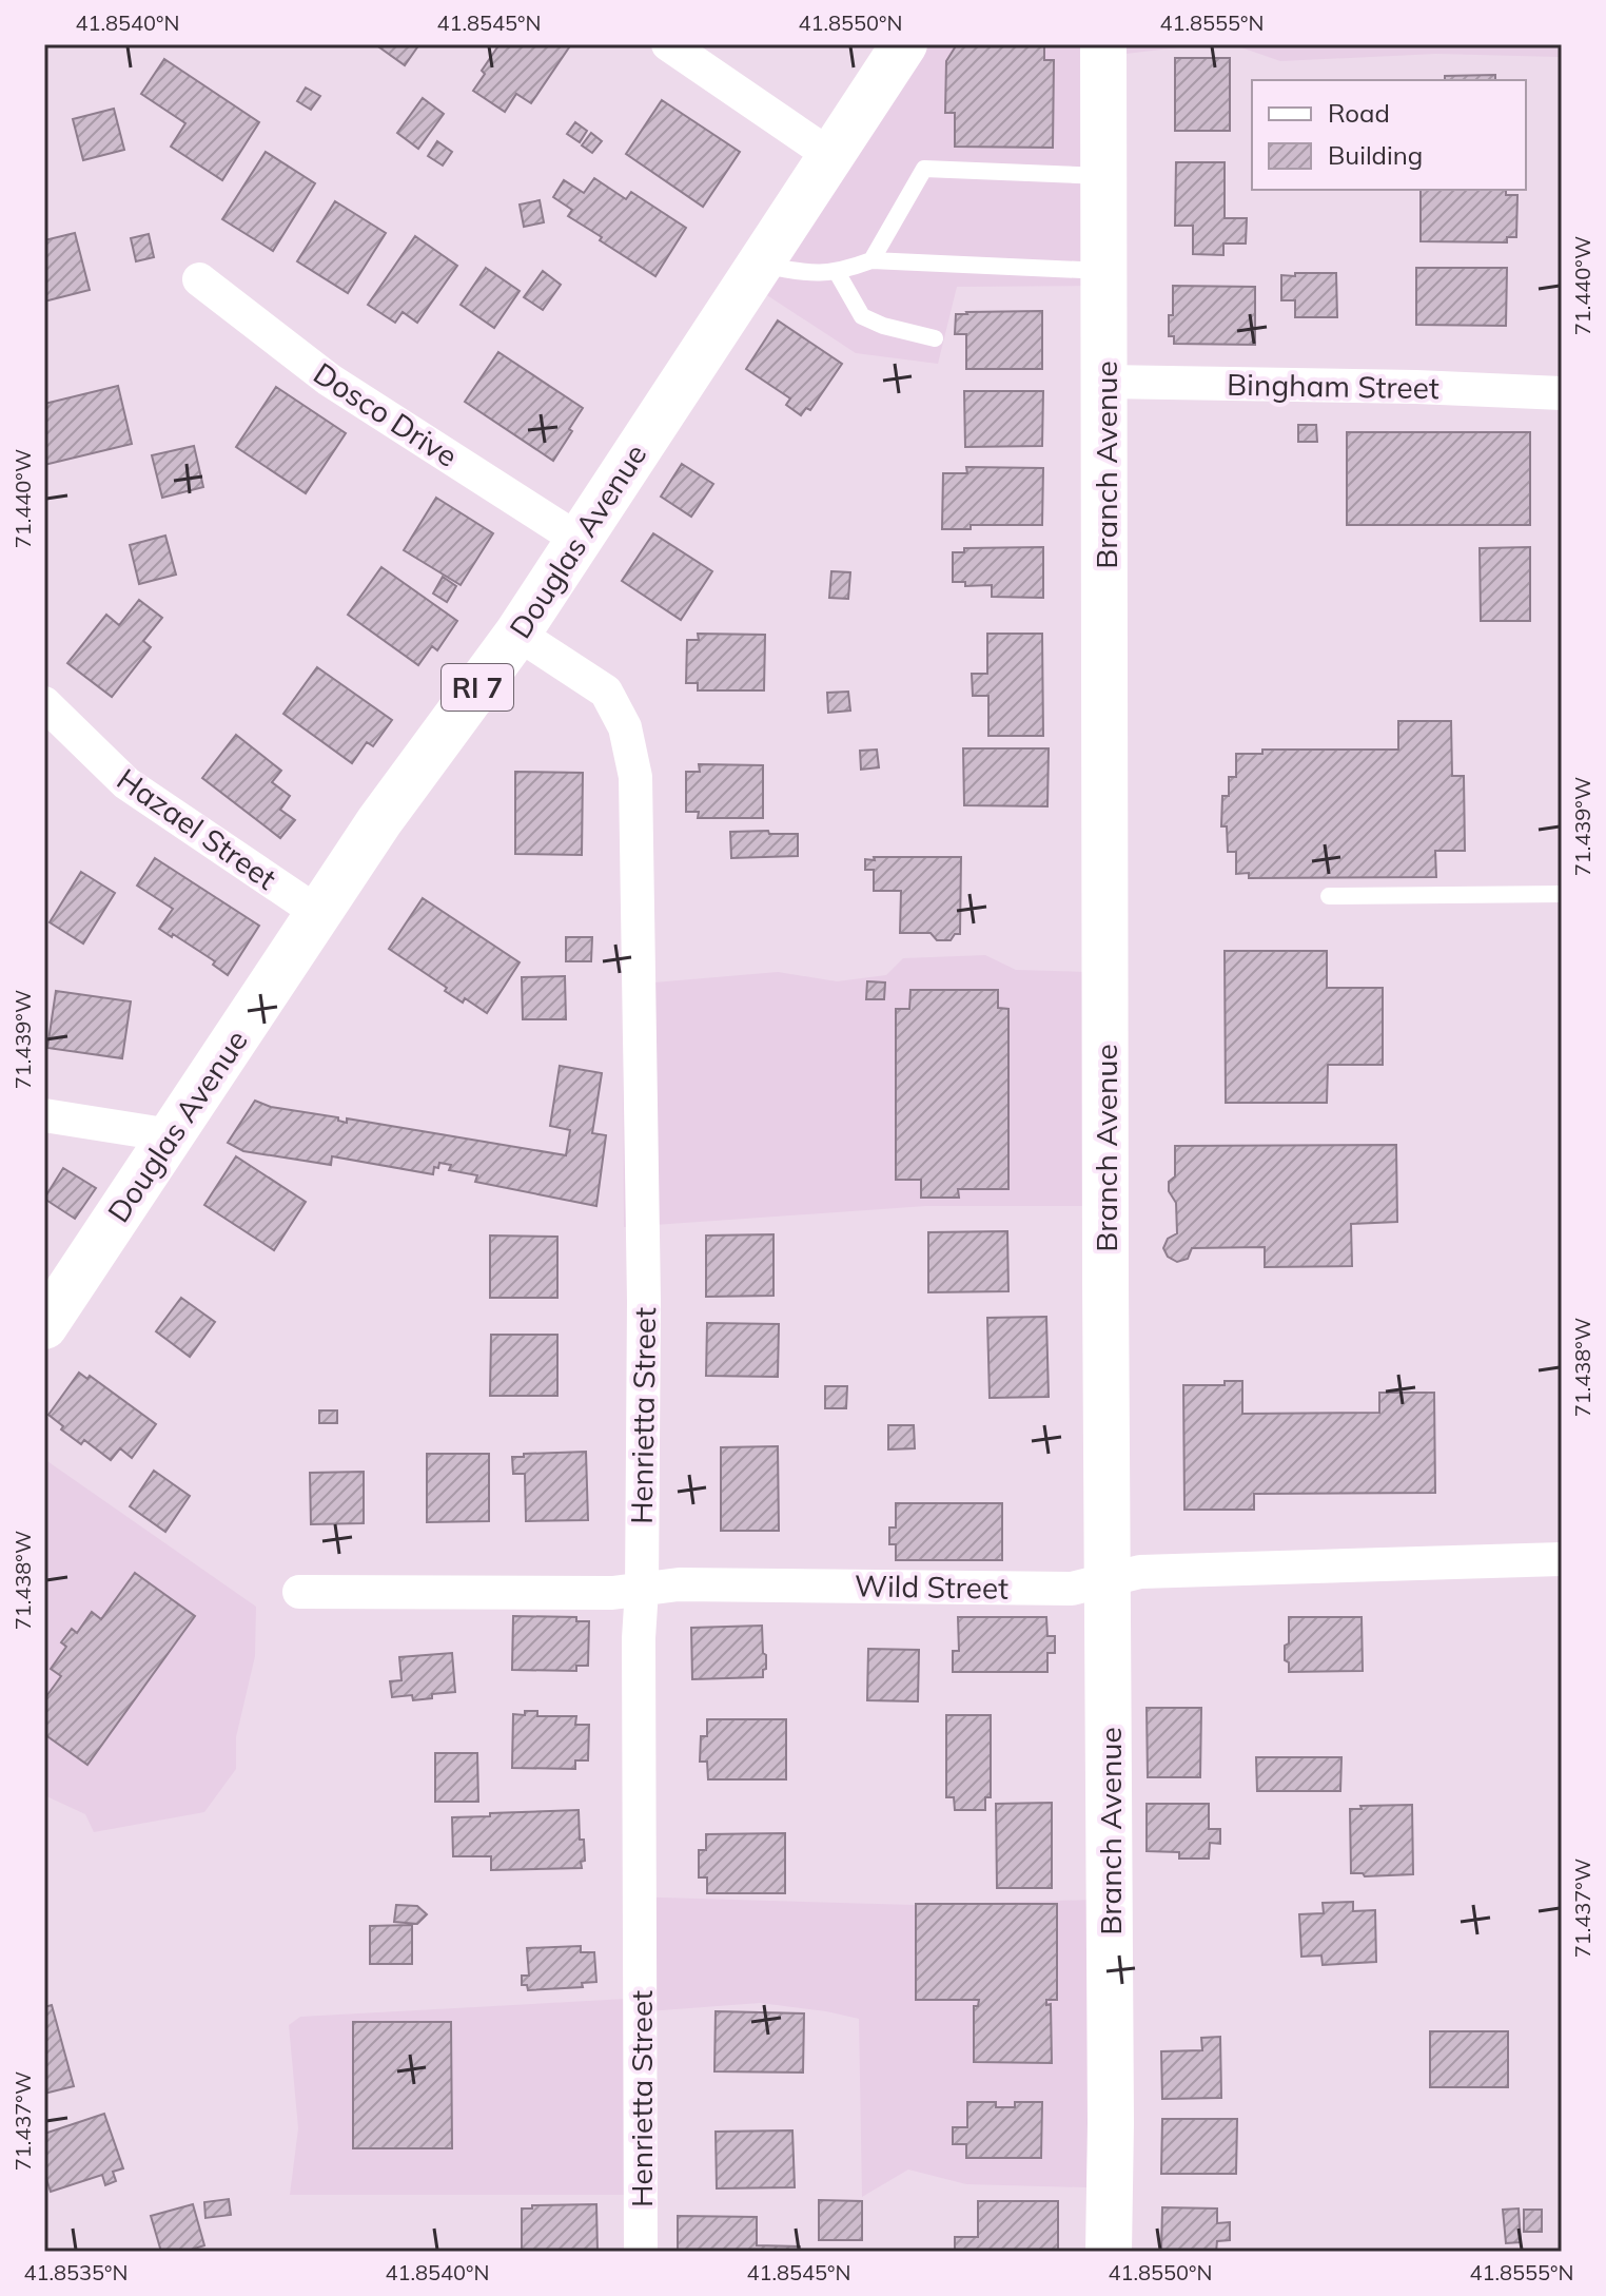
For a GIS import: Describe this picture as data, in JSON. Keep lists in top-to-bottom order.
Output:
{
  "streets": {
    "main road": ["Branch Avenue", "Douglas Avenue", "RI 7"],
    "street": [
      "Bingham Street",
      "Dosco Drive",
      "Hazael Street",
      "Henrietta Street",
      "Wild Street"
    ]
  },
  "crossings": [
    ["Bingham Street", "Branch Avenue"],
    ["Dosco Drive", "Douglas Avenue"],
    ["Branch Avenue", "Wild Street"],
    ["Douglas Avenue", "Hazael Street"],
    ["Douglas Avenue", "Henrietta Street"],
    ["Henrietta Street", "Wild Street"]
  ],
  "legend": ["Road", "Building"],
  "coordinates": [
    "41.8540°N",
    "41.8545°N",
    "41.8550°N",
    "41.8555°N",
    "71.440°W",
    "71.439°W",
    "71.438°W",
    "71.437°W",
    "41.8535°N"
  ]
}
